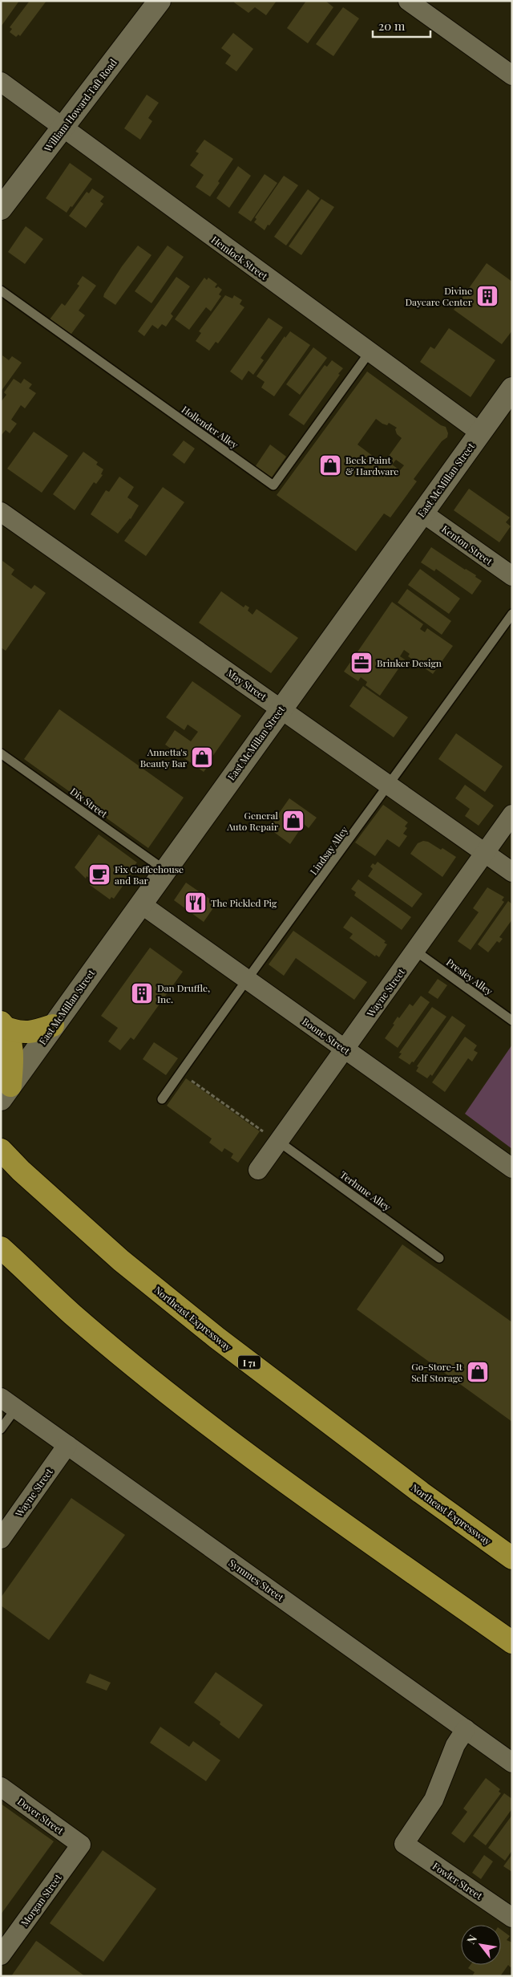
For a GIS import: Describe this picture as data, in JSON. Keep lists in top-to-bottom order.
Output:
{
  "streets": {
    "highway": ["Northeast Expressway", "I 71"],
    "main road": ["William Howard Taft Road", "East McMillan Street"],
    "street": [
      "Hemlock Street",
      "Kenton Street",
      "May Street",
      "Wayne Street",
      "Boone Street",
      "Symmes Street",
      "Dover Street",
      "Fowler Street",
      "Morgan Street"
    ],
    "lane": [
      "Hollender Alley",
      "Dix Street",
      "Lindsay Alley",
      "Presley Alley",
      "Terhune Alley"
    ]
  },
  "crossings": [
    ["William Howard Taft Road", "Hemlock Street"],
    ["Hemlock Street", "Hollender Alley"],
    ["Hemlock Street", "East McMillan Street"],
    ["East McMillan Street", "Kenton Street"],
    ["East McMillan Street", "May Street"],
    ["East McMillan Street", "Dix Street"],
    ["East McMillan Street", "Boone Street"],
    ["May Street", "Lindsay Alley"],
    ["May Street", "Wayne Street"],
    ["Lindsay Alley", "Boone Street"],
    ["Presley Alley", "Wayne Street"],
    ["Wayne Street", "Boone Street"],
    ["Wayne Street", "Terhune Alley"],
    ["Wayne Street", "Symmes Street"],
    ["Symmes Street", "Fowler Street"],
    ["Dover Street", "Morgan Street"]
  ],
  "places": {
    "building": ["Divine Daycare Center", "Dan Druffle, Inc."],
    "shop": [
      "Beck Paint & Hardware",
      "Annetta's Beauty Bar",
      "General Auto Repair",
      "Go-Store-It Self Storage"
    ],
    "office": ["Brinker Design"],
    "cafe": ["Fix Coffeehouse and Bar"],
    "restaurant": ["The Pickled Pig"]
  },
  "scale_bar": "20 m",
  "north": "top left"
}
